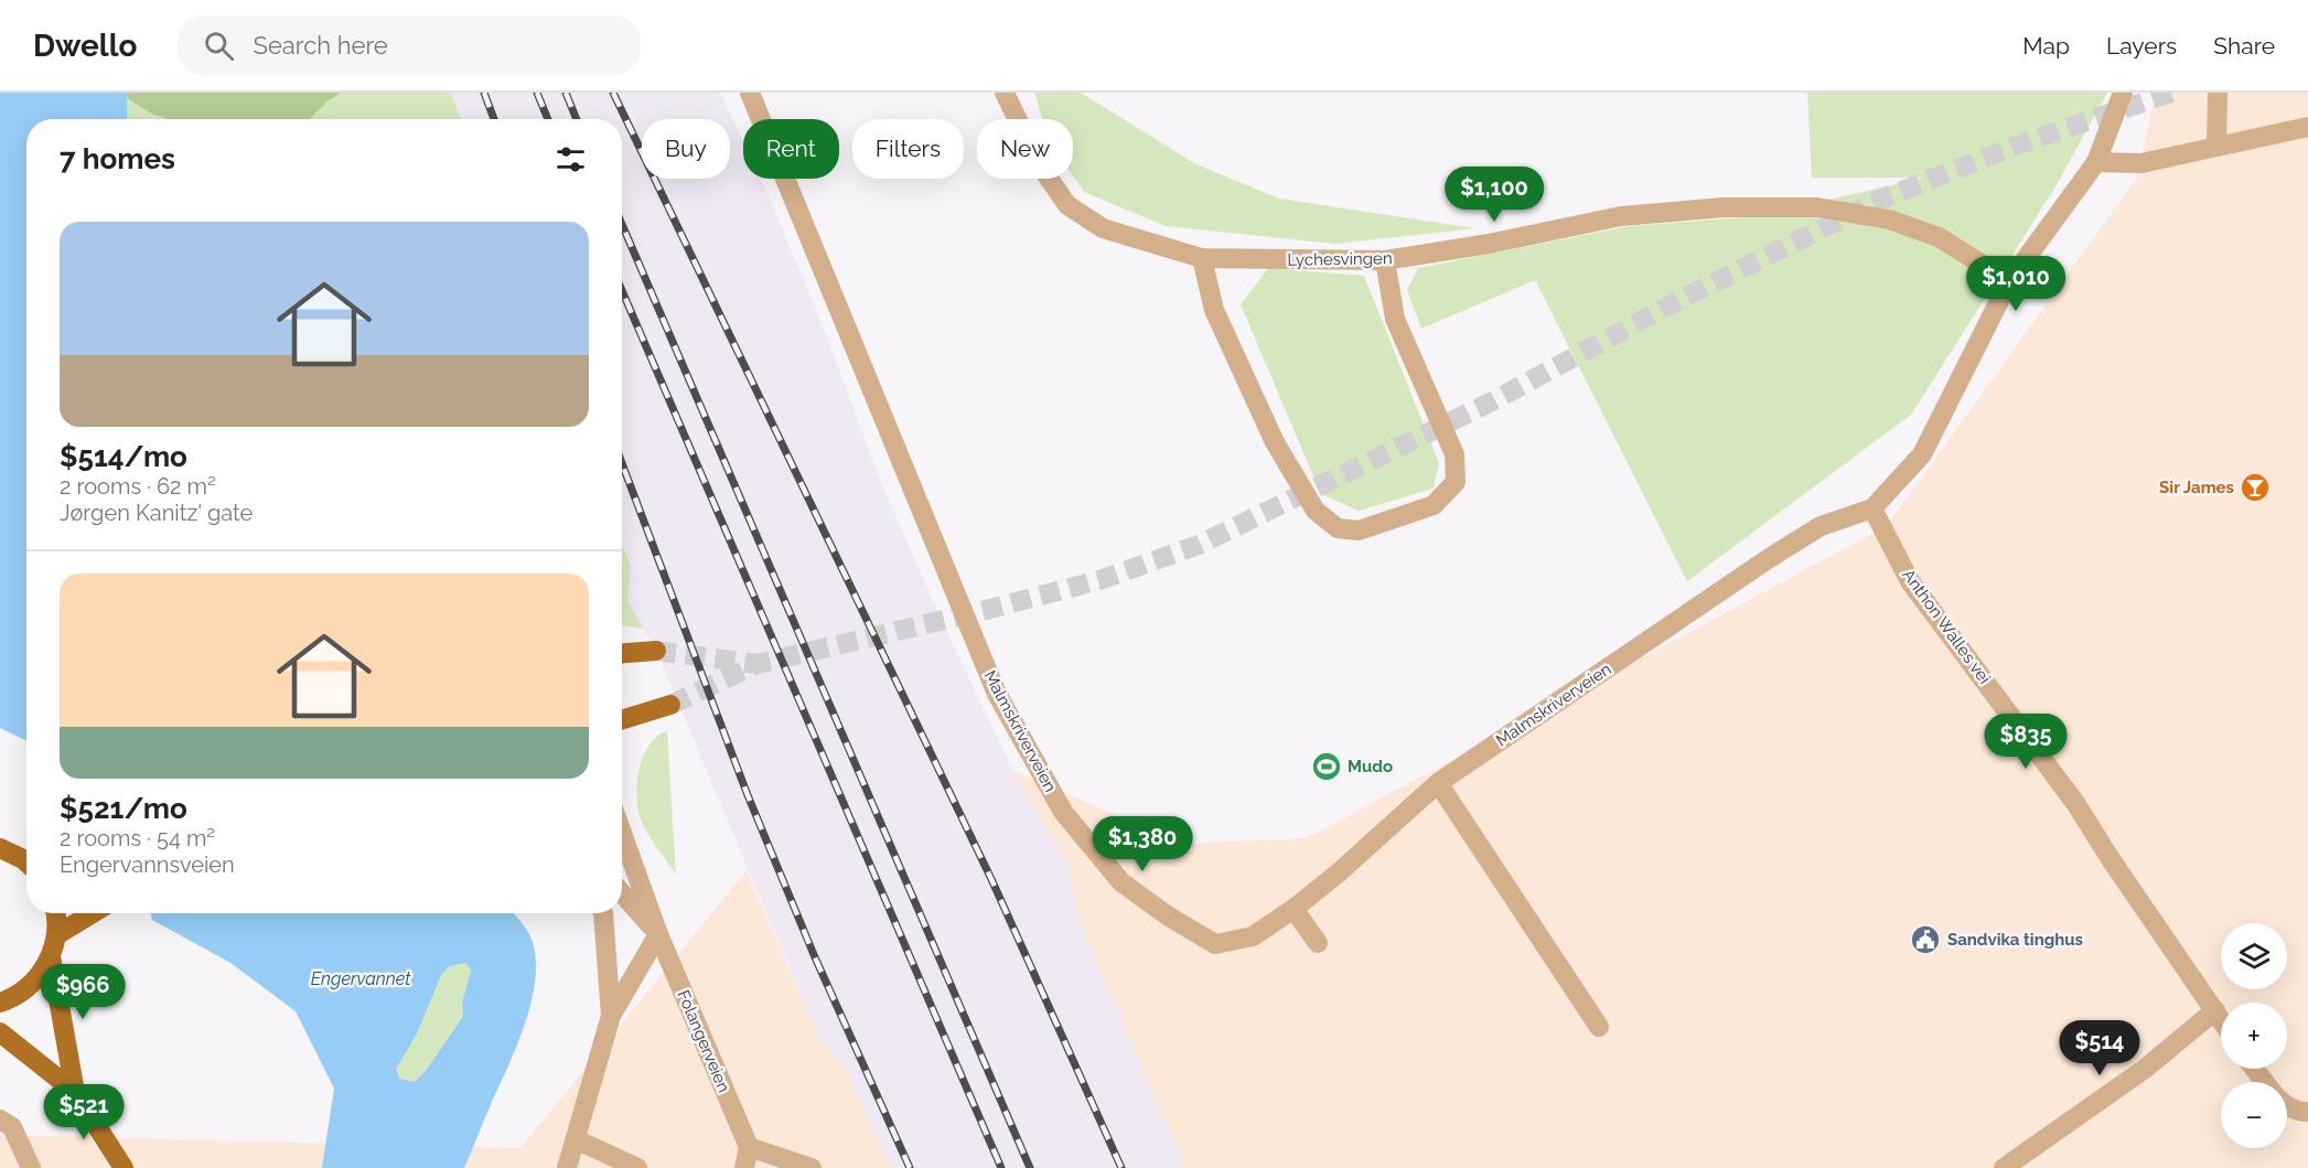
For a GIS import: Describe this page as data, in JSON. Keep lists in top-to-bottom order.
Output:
{
  "streets": {
    "street": [
      "Lychesvingen",
      "Anthon Walles vei",
      "Malmskriverveien",
      "Folangerveien"
    ]
  },
  "crossings": [
    ["Anthon Walles vei", "Malmskriverveien"]
  ],
  "water": ["Engervannet"],
  "places": {
    "bar": ["Sir James"],
    "sports": ["Mudo"],
    "public building": ["Sandvika tinghus"]
  },
  "page": {
    "header": "Dwello",
    "search": "Search here",
    "nav": ["Map", "Layers", "Share"],
    "chip": [
      "Buy",
      "Rent",
      "Filters",
      "New"
    ],
    "heading": "7 homes",
    "price": [
      "$1,100",
      "$1,010",
      "$835",
      "$1,380",
      "$966",
      "$514",
      "$521"
    ],
    "list": [
      {
        "name": "$514/mo",
        "note": "2 rooms · 62 m² · Jørgen Kanitz' gate"
      },
      {
        "name": "$521/mo",
        "note": "2 rooms · 54 m² · Engervannsveien"
      }
    ],
    "map_buttons": ["+", "−"]
  }
}
